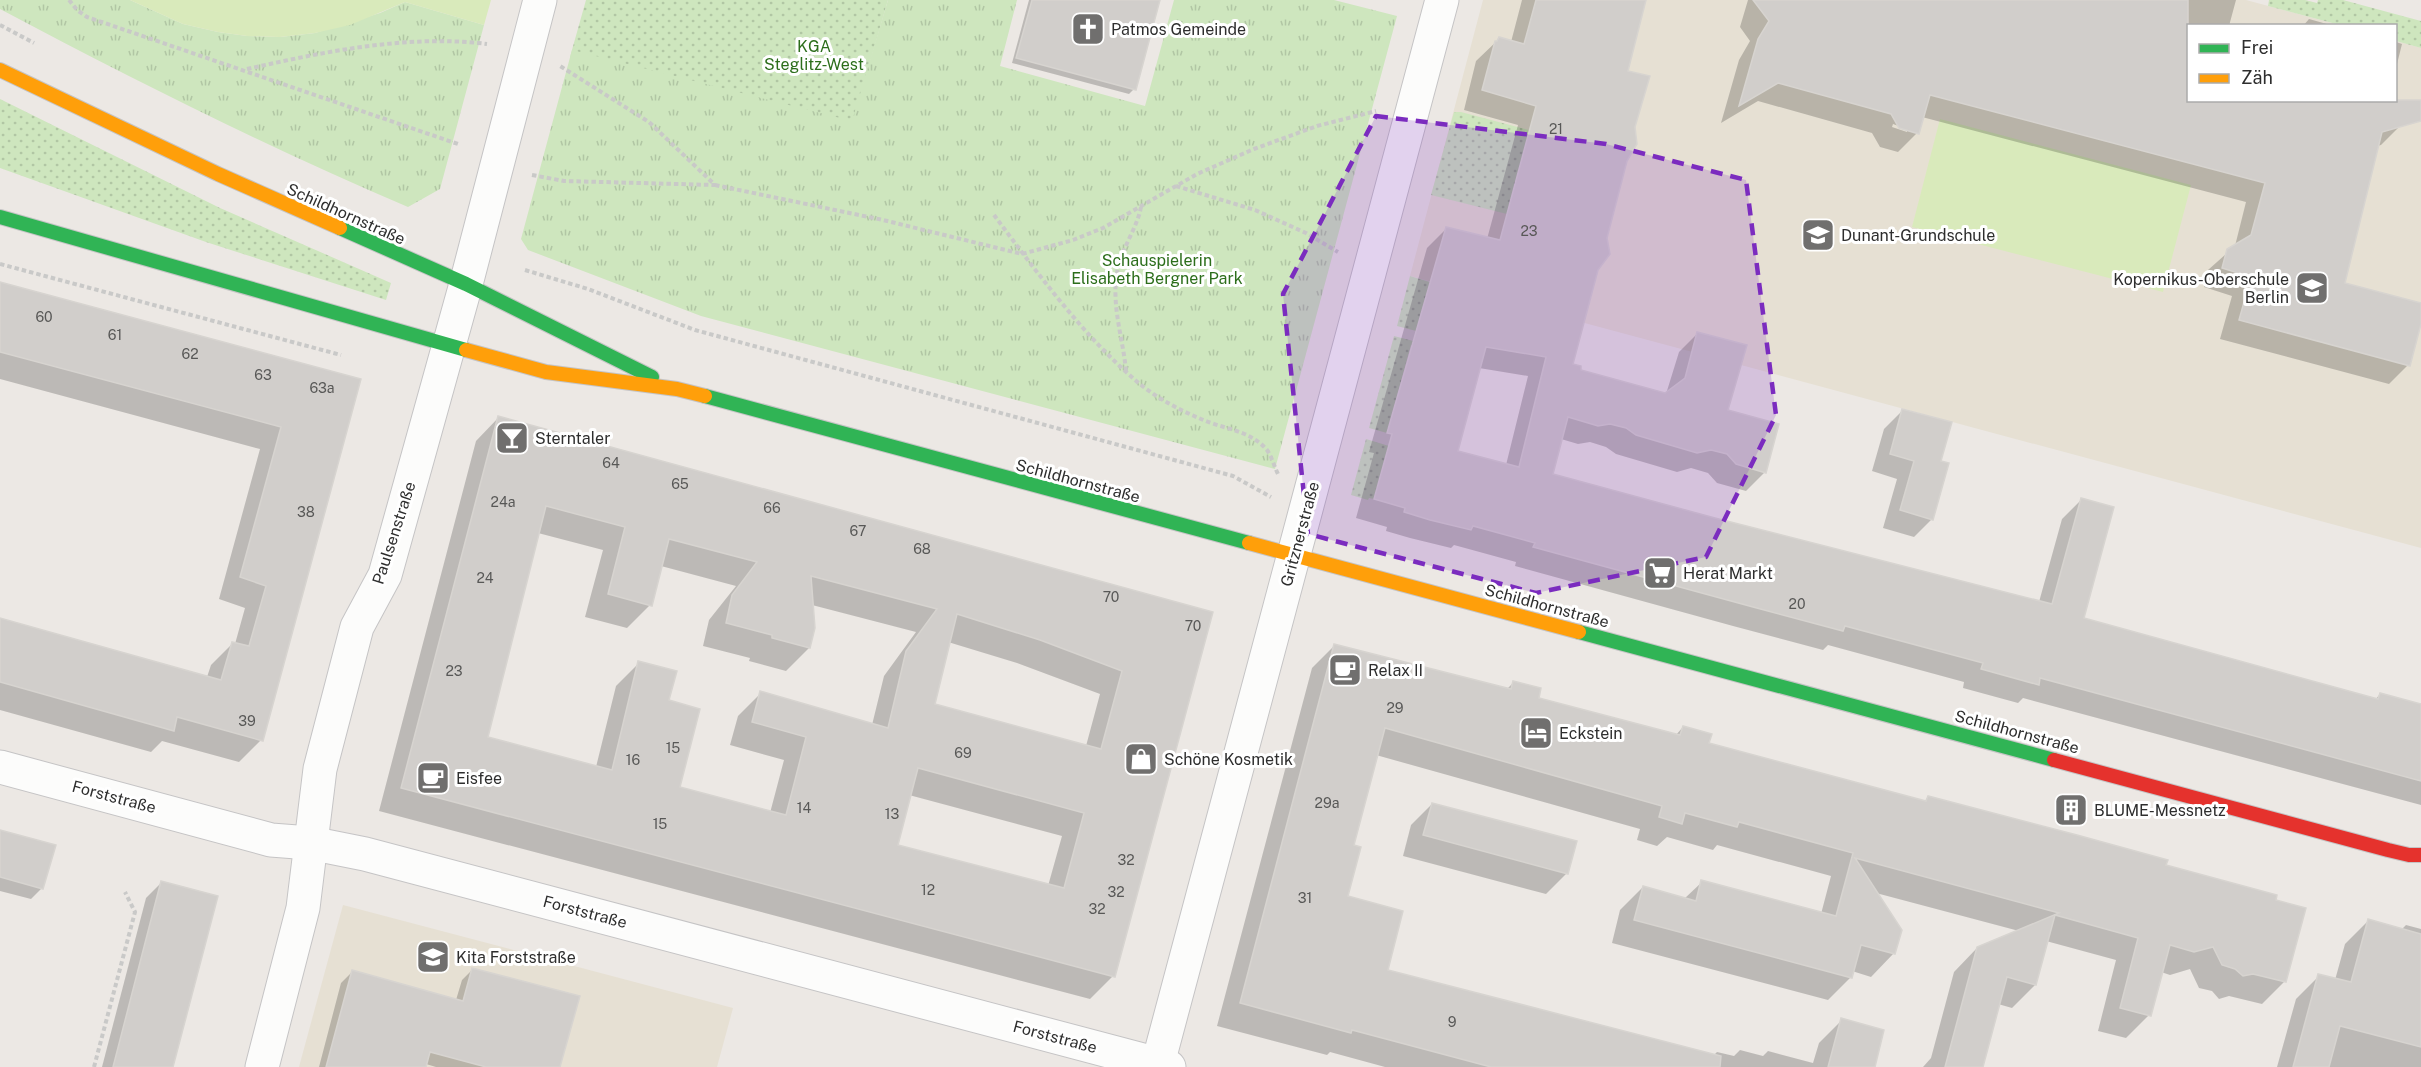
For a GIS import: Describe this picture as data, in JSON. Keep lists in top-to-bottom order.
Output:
{
  "streets": {
    "main road": ["Schildhornstraße"],
    "street": ["Paulsenstraße", "Gritznerstraße", "Forststraße"]
  },
  "crossings": [
    ["Schildhornstraße", "Paulsenstraße"],
    ["Schildhornstraße", "Gritznerstraße"],
    ["Paulsenstraße", "Forststraße"],
    ["Gritznerstraße", "Forststraße"]
  ],
  "parks": ["KGA Steglitz-West", "Schauspielerin Elisabeth Bergner Park"],
  "places": {
    "church": ["Patmos Gemeinde"],
    "school or university": ["Dunant-Grundschule", "Kopernikus-Oberschule Berlin", "Kita Forststraße"],
    "bar": ["Sterntaler"],
    "supermarket": ["Herat Markt"],
    "cafe": ["Relax II", "Eisfee"],
    "hotel": ["Eckstein"],
    "shop": ["Schöne Kosmetik"],
    "building": ["BLUME-Messnetz"]
  },
  "house_numbers": [
    "21",
    "23",
    "60",
    "61",
    "62",
    "63",
    "63a",
    "64",
    "65",
    "24a",
    "66",
    "38",
    "67",
    "68",
    "24",
    "70",
    "20",
    "70",
    "23",
    "29",
    "39",
    "15",
    "69",
    "16",
    "29a",
    "14",
    "13",
    "15",
    "32",
    "12",
    "32",
    "31",
    "32",
    "9"
  ],
  "legend": ["Frei", "Zäh"]
}
